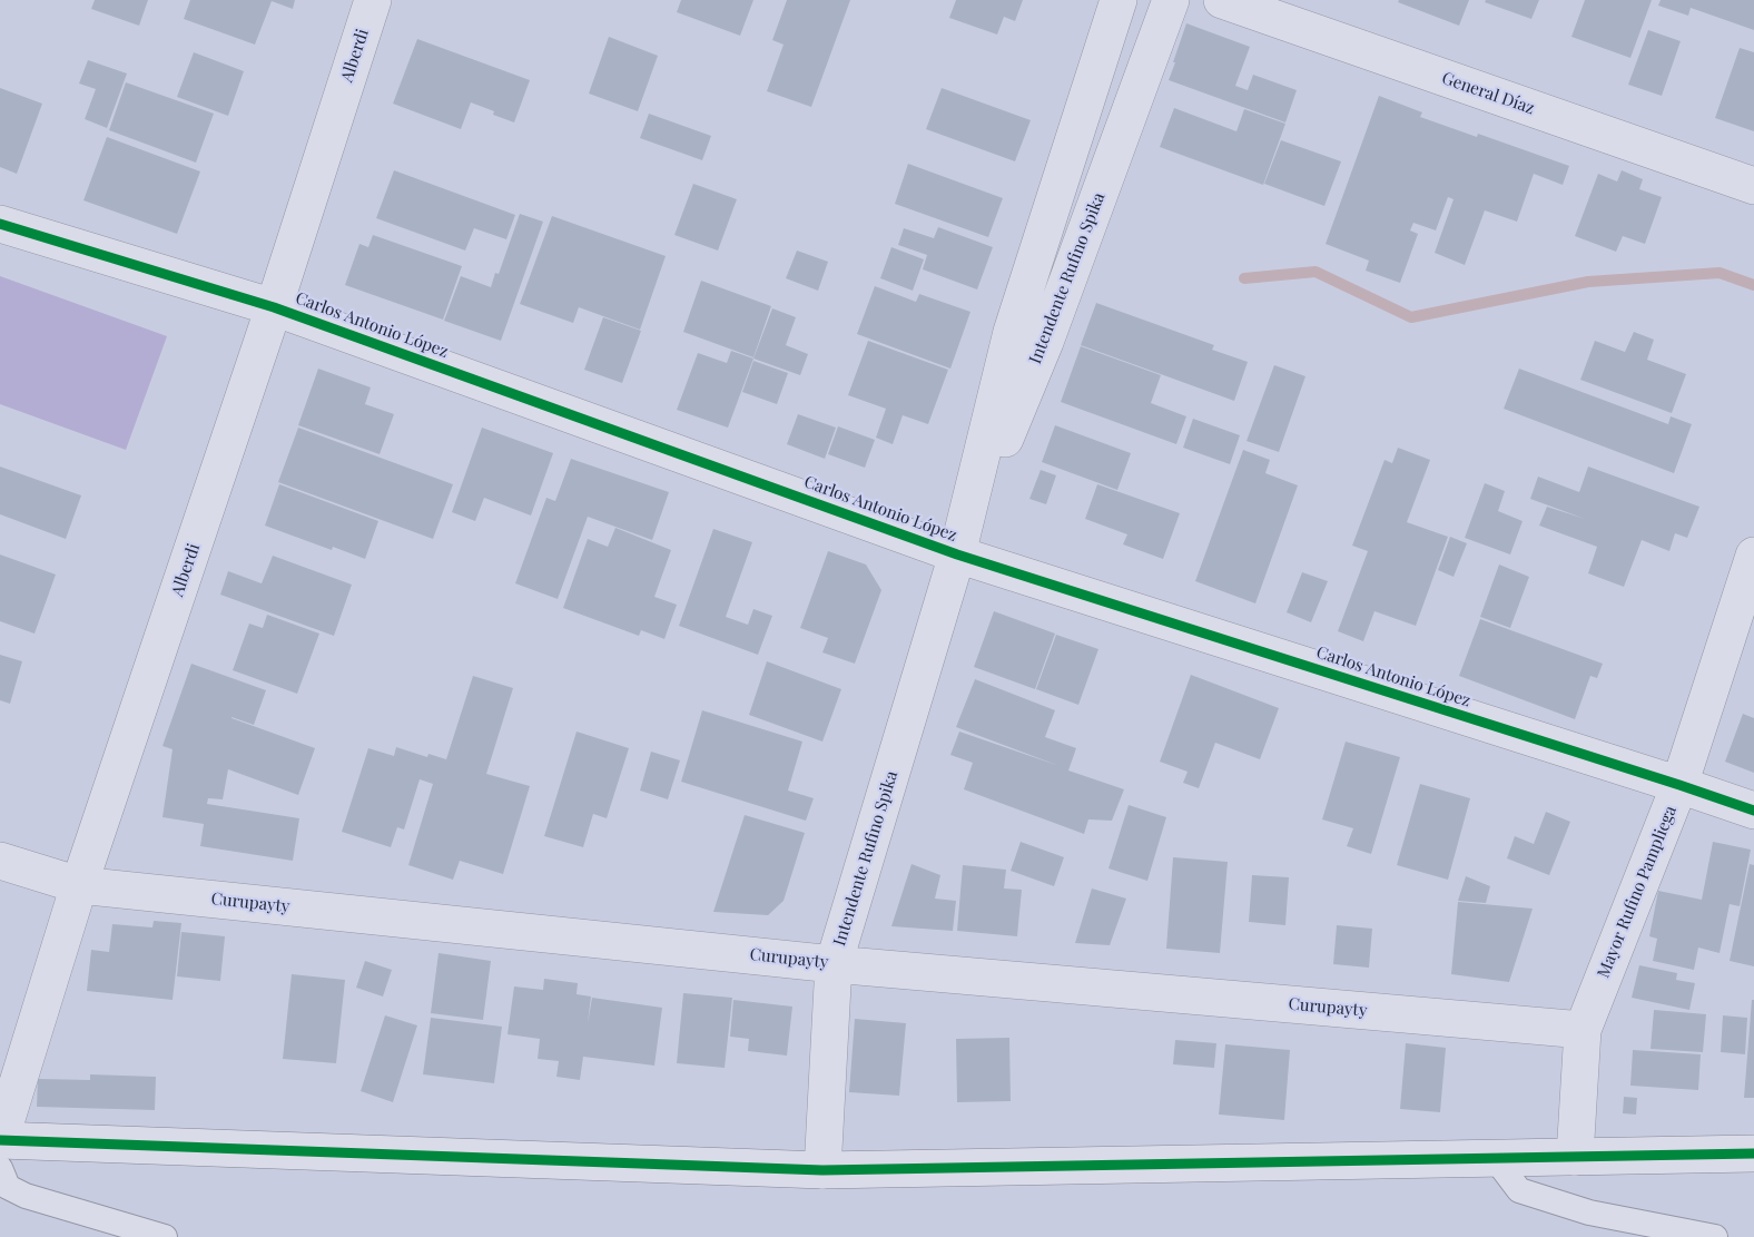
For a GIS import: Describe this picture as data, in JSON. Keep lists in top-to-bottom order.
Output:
{
  "streets": {
    "street": [
      "Alberdi",
      "General Díaz",
      "Intendente Rufino Spika",
      "Carlos Antonio López",
      "Mayor Rufino Pampliega",
      "Curupayty"
    ]
  },
  "crossings": [
    ["Alberdi", "Carlos Antonio López"],
    ["Alberdi", "Curupayty"],
    ["Intendente Rufino Spika", "Carlos Antonio López"],
    ["Intendente Rufino Spika", "Curupayty"],
    ["Carlos Antonio López", "Mayor Rufino Pampliega"],
    ["Mayor Rufino Pampliega", "Curupayty"]
  ]
}
